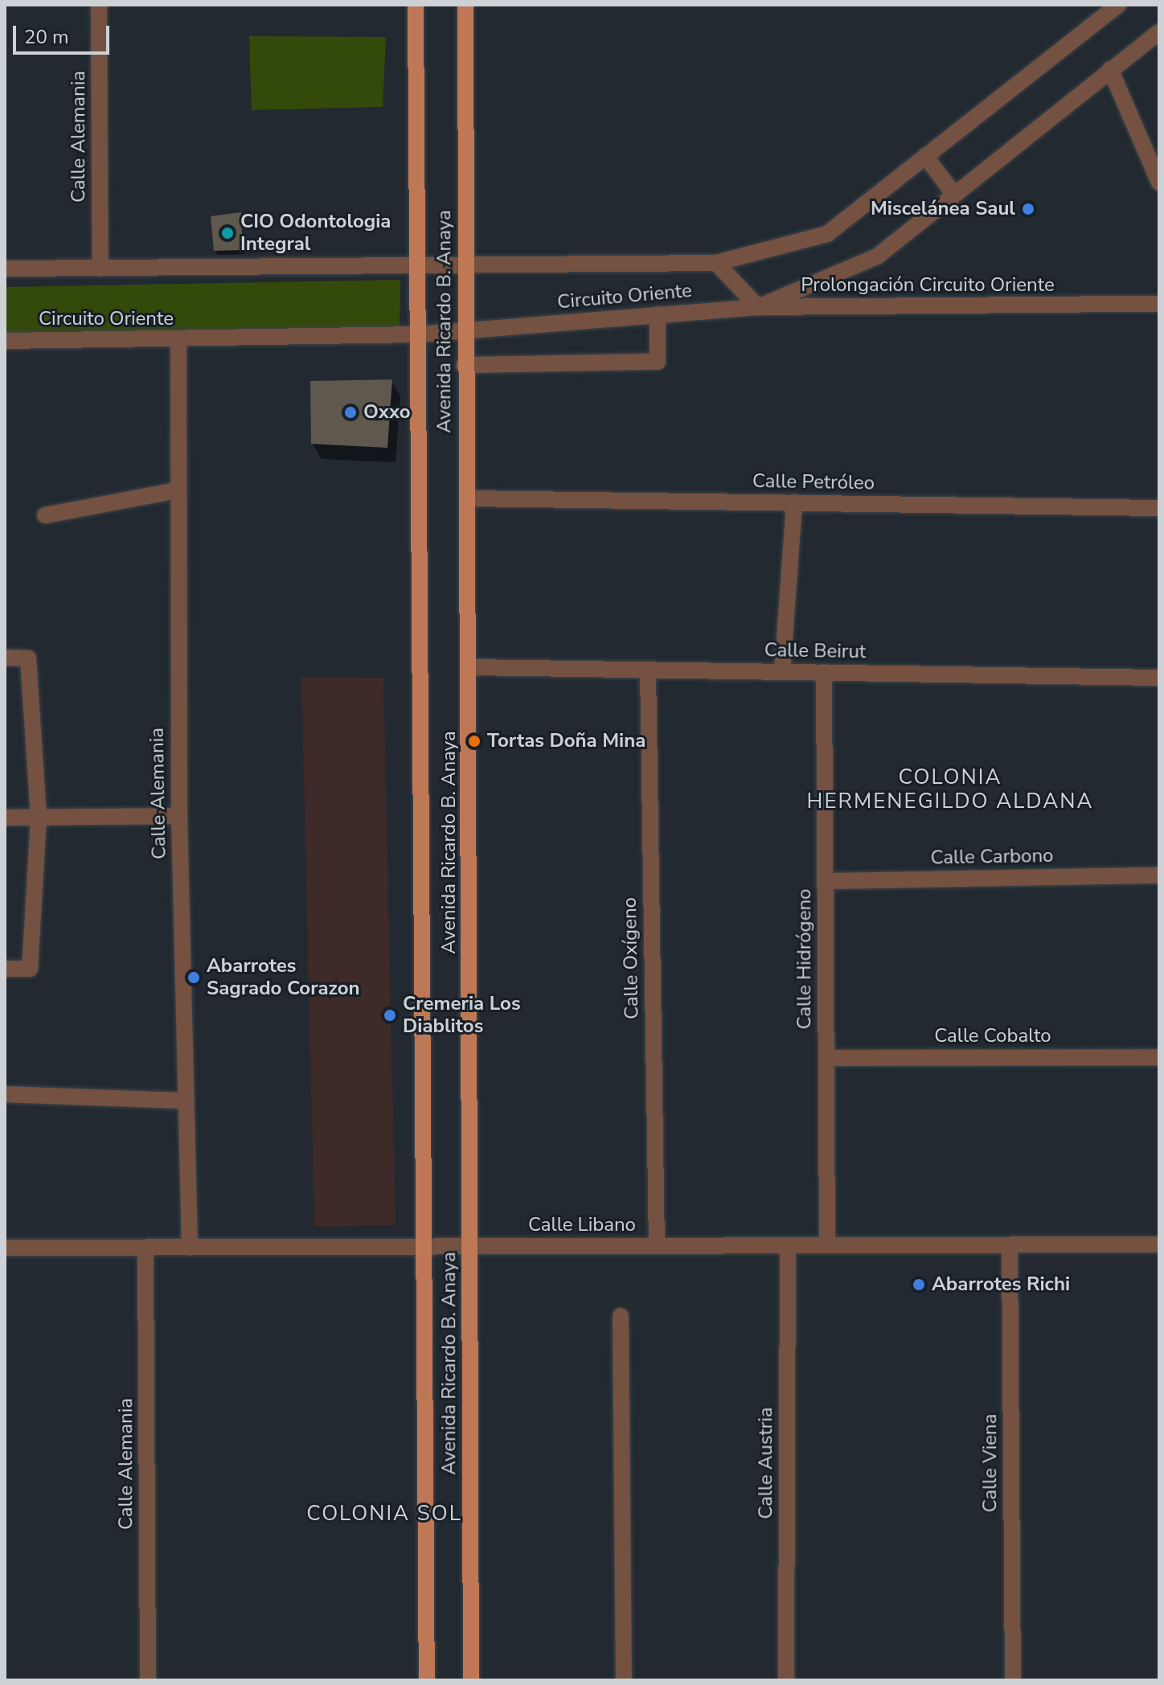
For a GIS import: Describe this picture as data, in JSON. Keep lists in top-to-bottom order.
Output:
{
  "streets": {
    "main road": ["Avenida Ricardo B. Anaya"],
    "street": [
      "Calle Alemania",
      "Prolongación Circuito Oriente",
      "Circuito Oriente",
      "Calle Petróleo",
      "Calle Beirut",
      "Calle Carbono",
      "Calle Oxígeno",
      "Calle Hidrógeno",
      "Calle Cobalto",
      "Calle Libano",
      "Calle Austria",
      "Calle Viena"
    ]
  },
  "crossings": [
    ["Calle Alemania", "Circuito Oriente"],
    ["Calle Alemania", "Calle Libano"],
    ["Prolongación Circuito Oriente", "Circuito Oriente"],
    ["Circuito Oriente", "Avenida Ricardo B. Anaya"],
    ["Avenida Ricardo B. Anaya", "Calle Petróleo"],
    ["Avenida Ricardo B. Anaya", "Calle Beirut"],
    ["Avenida Ricardo B. Anaya", "Calle Libano"],
    ["Calle Beirut", "Calle Oxígeno"],
    ["Calle Beirut", "Calle Hidrógeno"],
    ["Calle Carbono", "Calle Hidrógeno"],
    ["Calle Oxígeno", "Calle Libano"],
    ["Calle Hidrógeno", "Calle Cobalto"],
    ["Calle Hidrógeno", "Calle Libano"],
    ["Calle Libano", "Calle Austria"],
    ["Calle Libano", "Calle Viena"]
  ],
  "districts": ["COLONIA HERMENEGILDO ALDANA", "COLONIA SOL"],
  "places": [
    "Miscelánea Saul",
    "CIO Odontologia Integral",
    "Oxxo",
    "Tortas Doña Mina",
    "Abarrotes Sagrado Corazon",
    "Cremeria Los Diablitos",
    "Abarrotes Richi"
  ],
  "scale_bar": "20 m"
}
